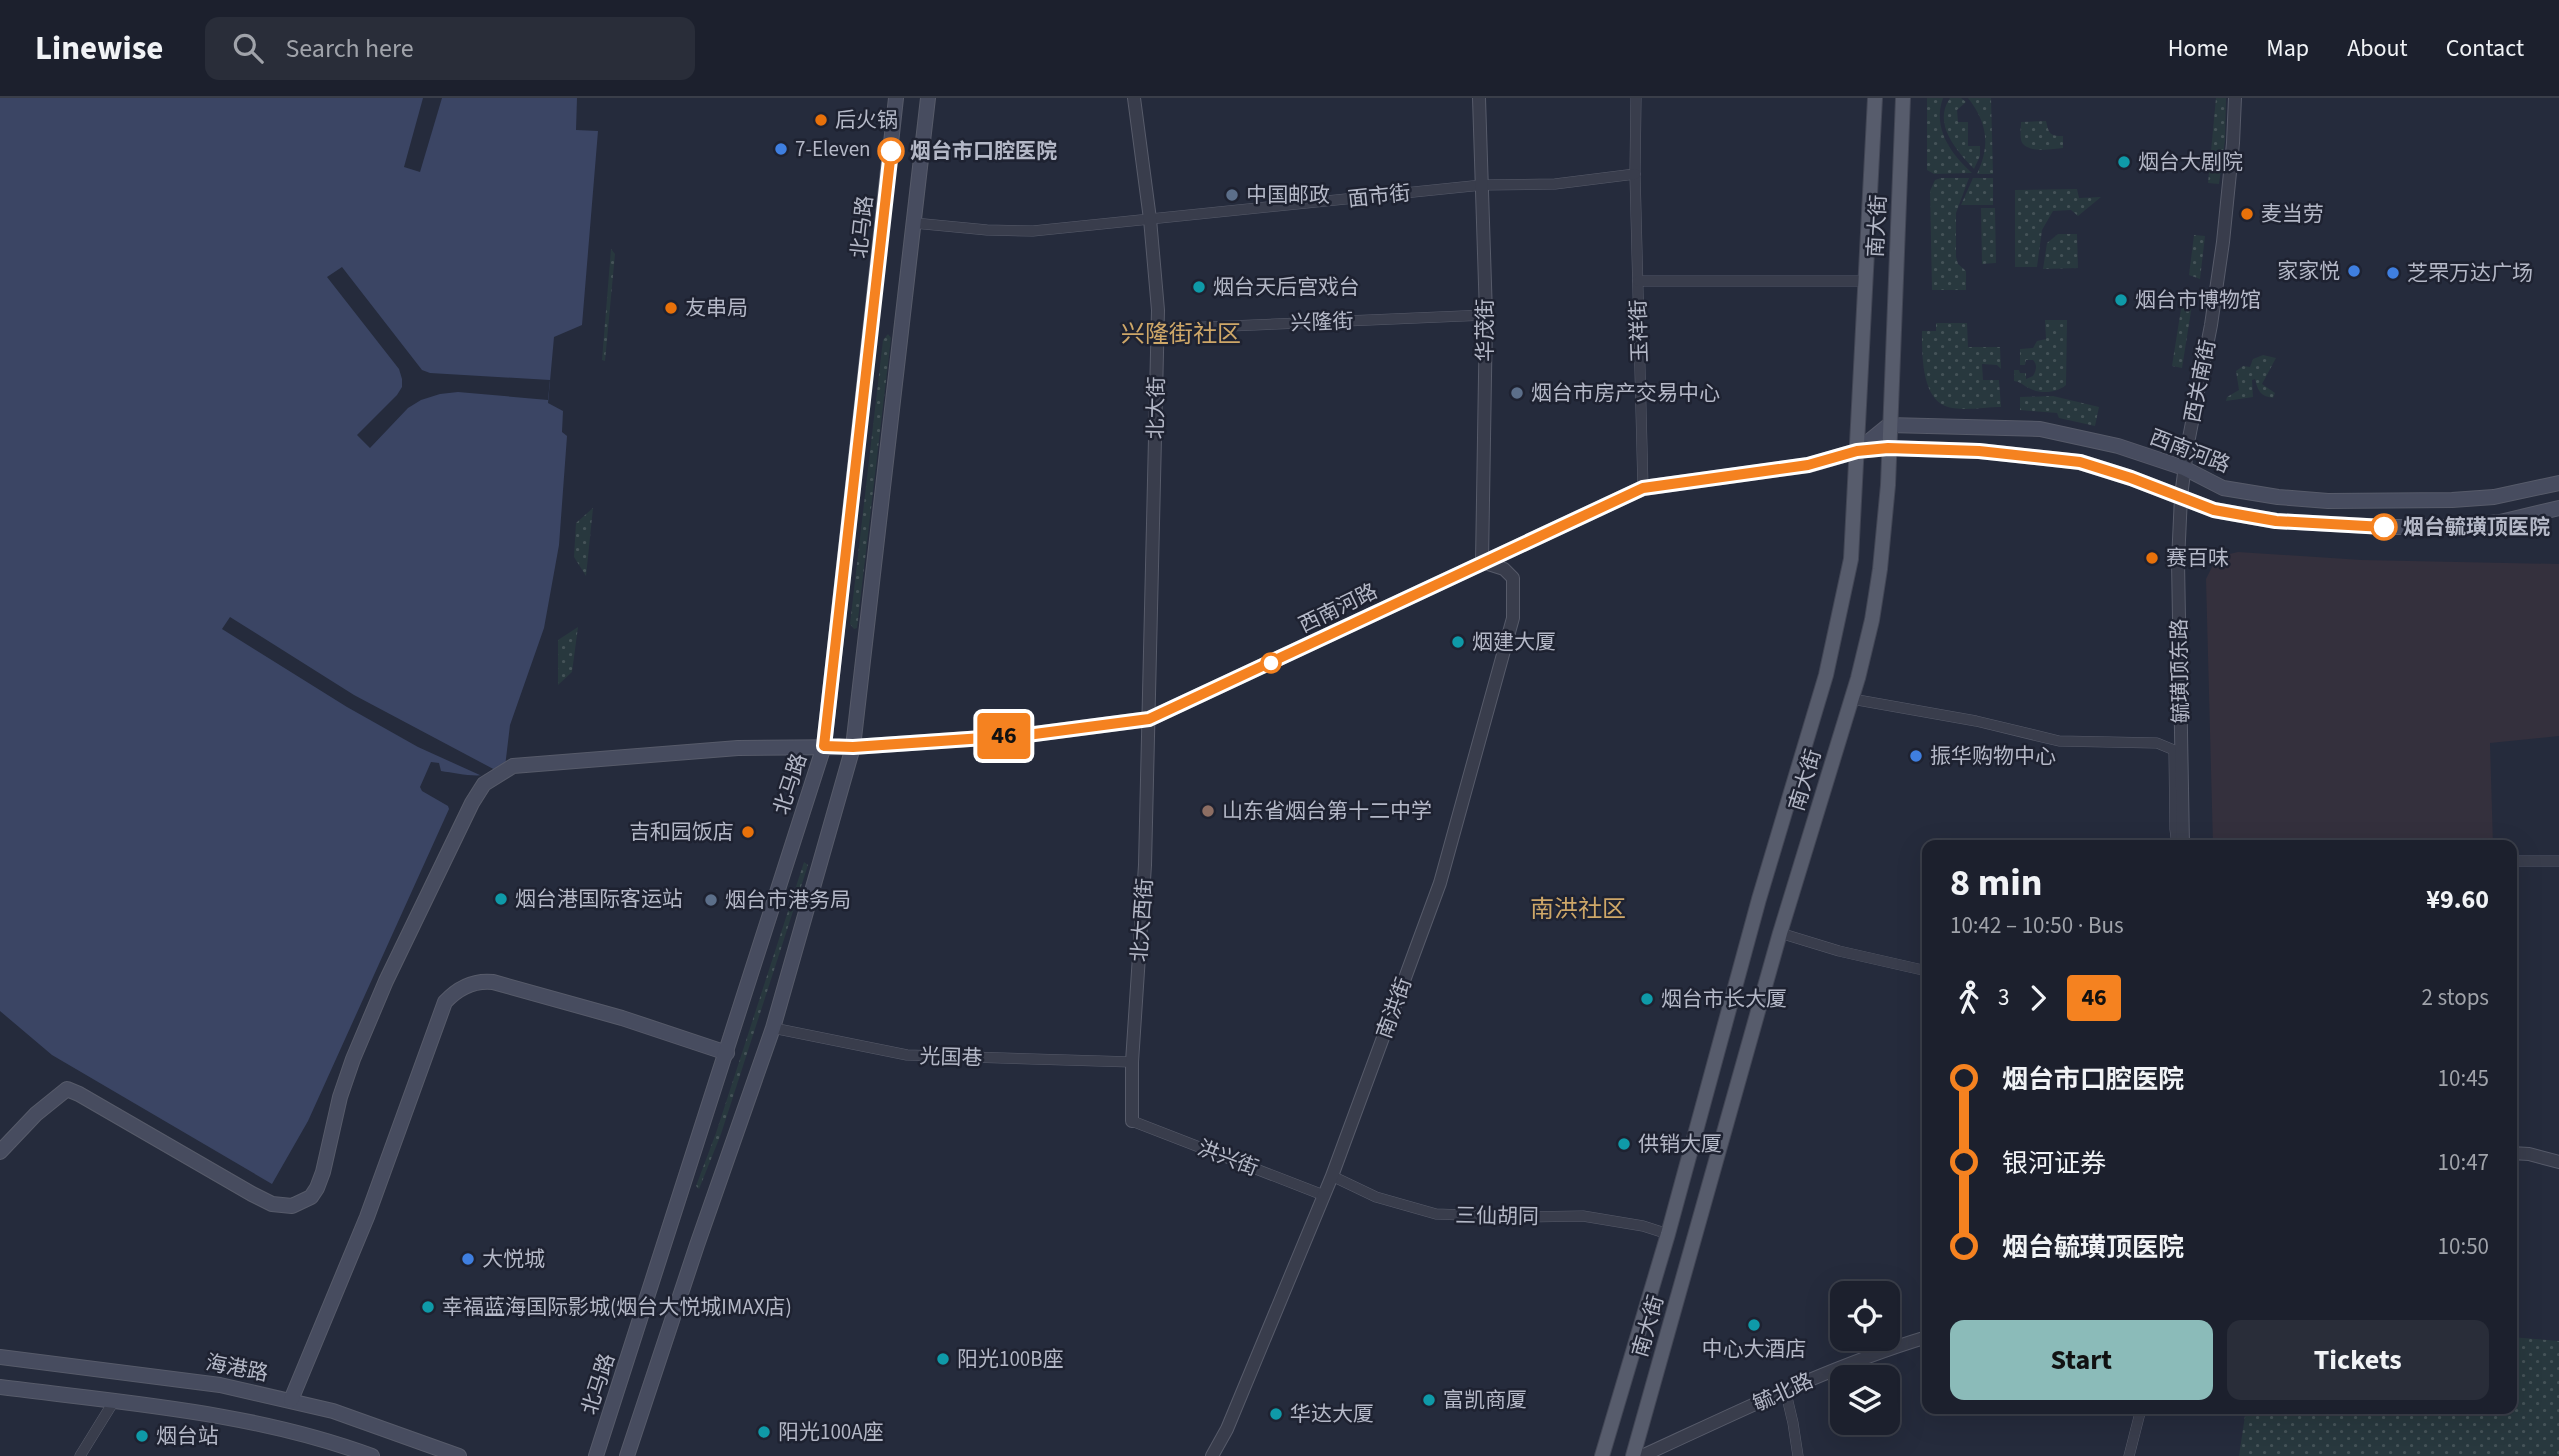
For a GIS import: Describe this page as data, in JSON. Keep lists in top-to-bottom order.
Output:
{
  "streets": {
    "main road": [
      "南大街",
      "北马路",
      "西南河路",
      "海港路"
    ],
    "street": [
      "面市街",
      "兴隆街",
      "华茂街",
      "玉祥街",
      "西关南街",
      "北大街",
      "毓璜顶东路",
      "北大西街",
      "南洪街",
      "光国巷",
      "洪兴街",
      "三仙胡同",
      "毓北路"
    ]
  },
  "crossings": [
    ["面市街", "华茂街"],
    ["面市街", "玉祥街"],
    ["面市街", "北大街"],
    ["南大街", "西南河路"],
    ["南大街", "三仙胡同"],
    ["北马路", "西南河路"],
    ["兴隆街", "华茂街"],
    ["兴隆街", "北大街"],
    ["华茂街", "西南河路"],
    ["华茂街", "南洪街"],
    ["玉祥街", "西南河路"],
    ["西关南街", "西南河路"],
    ["西关南街", "毓璜顶东路"],
    ["北大街", "西南河路"],
    ["北大街", "北大西街"],
    ["西南河路", "毓璜顶东路"],
    ["西南河路", "北大西街"],
    ["西南河路", "南洪街"],
    ["北大西街", "光国巷"],
    ["北大西街", "洪兴街"],
    ["南洪街", "洪兴街"],
    ["南洪街", "三仙胡同"]
  ],
  "districts": ["兴隆街社区", "南洪社区"],
  "places": [
    "后火锅",
    "7-Eleven",
    "烟台市口腔医院",
    "烟台大剧院",
    "中国邮政",
    "麦当劳",
    "家家悦",
    "芝罘万达广场",
    "烟台天后宫戏台",
    "烟台市博物馆",
    "友串局",
    "烟台市房产交易中心",
    "烟台毓璜顶医院",
    "赛百味",
    "烟建大厦",
    "振华购物中心",
    "山东省烟台第十二中学",
    "吉和园饭店",
    "烟台港国际客运站",
    "烟台市港务局",
    "烟台市长大厦",
    "供销大厦",
    "大悦城",
    "幸福蓝海国际影城(烟台大悦城IMAX店)",
    "中心大酒店",
    "阳光100B座",
    "富凯商厦",
    "华达大厦",
    "阳光100A座",
    "烟台站"
  ],
  "lines": ["bus line 46"],
  "page": {
    "header": "Linewise",
    "search": "Search here",
    "nav": [
      "Home",
      "Map",
      "About",
      "Contact"
    ],
    "on_map": "46",
    "heading": ["8 min", "10:42 – 10:50 · Bus", "¥9.60"],
    "legs": ["3", "46", "2 stops"],
    "list": [
      {
        "name": "烟台市口腔医院",
        "value": "10:45"
      },
      {
        "name": "银河证券",
        "value": "10:47"
      },
      {
        "name": "烟台毓璜顶医院",
        "value": "10:50"
      }
    ],
    "buttons": ["Start", "Tickets"]
  }
}
